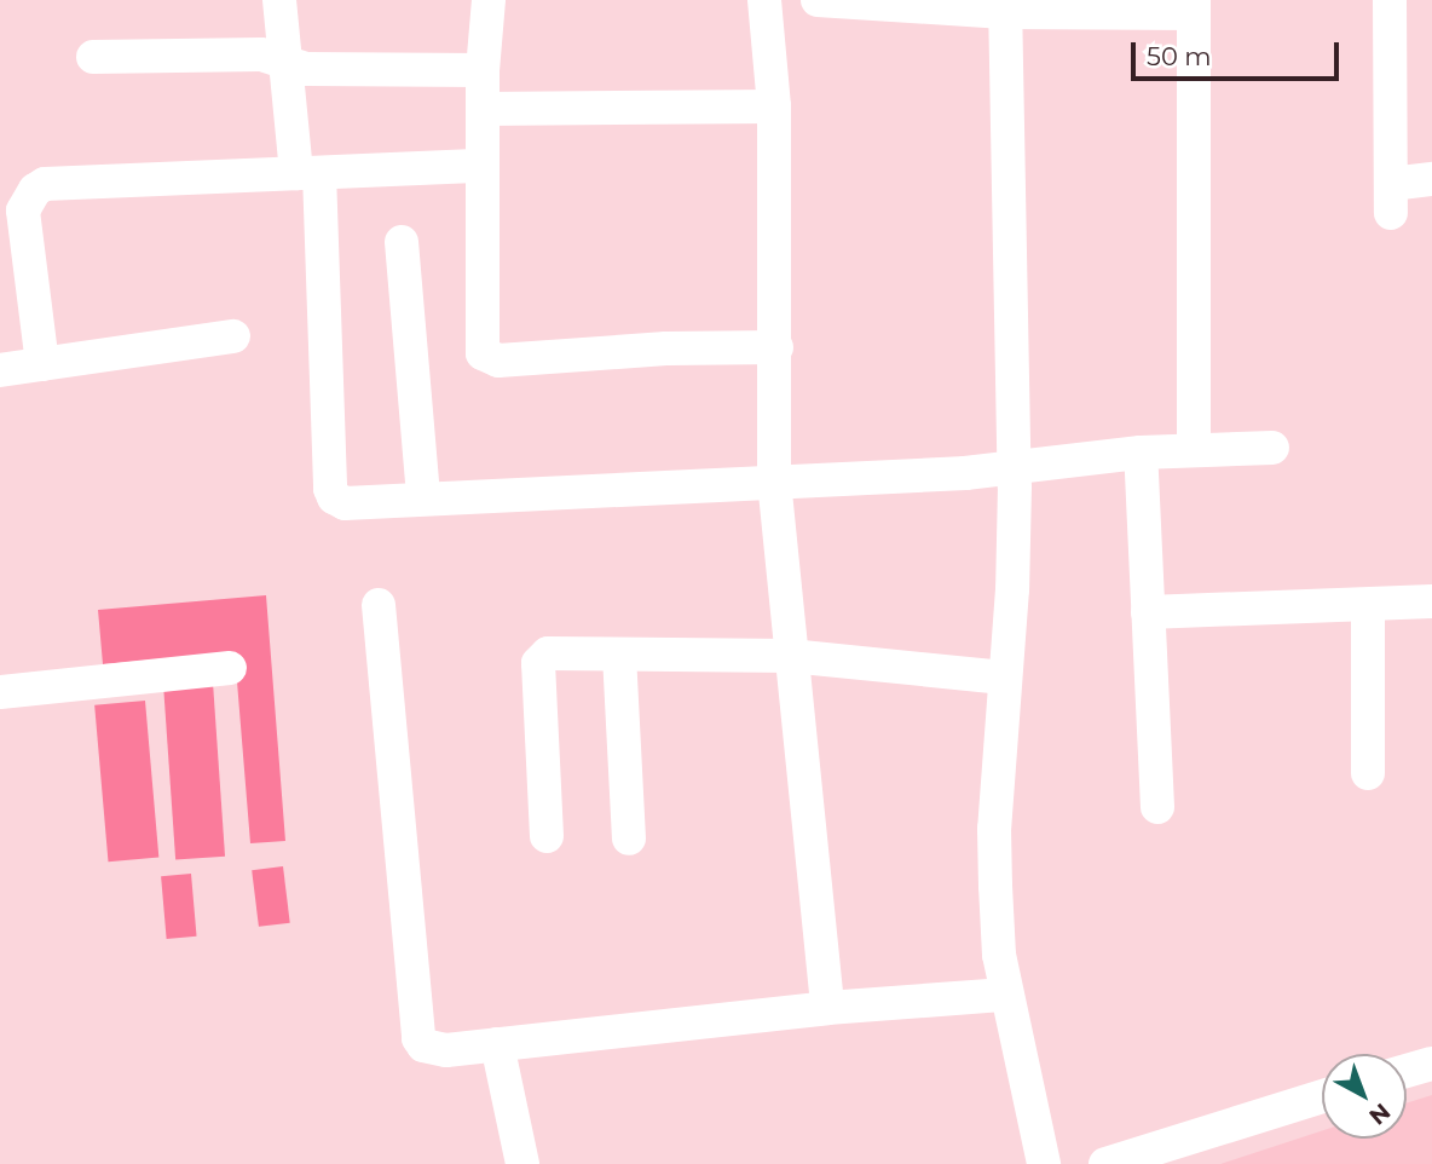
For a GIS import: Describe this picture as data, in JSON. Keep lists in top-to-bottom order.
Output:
{
  "scale_bar": "50 m",
  "north": "bottom right"
}
